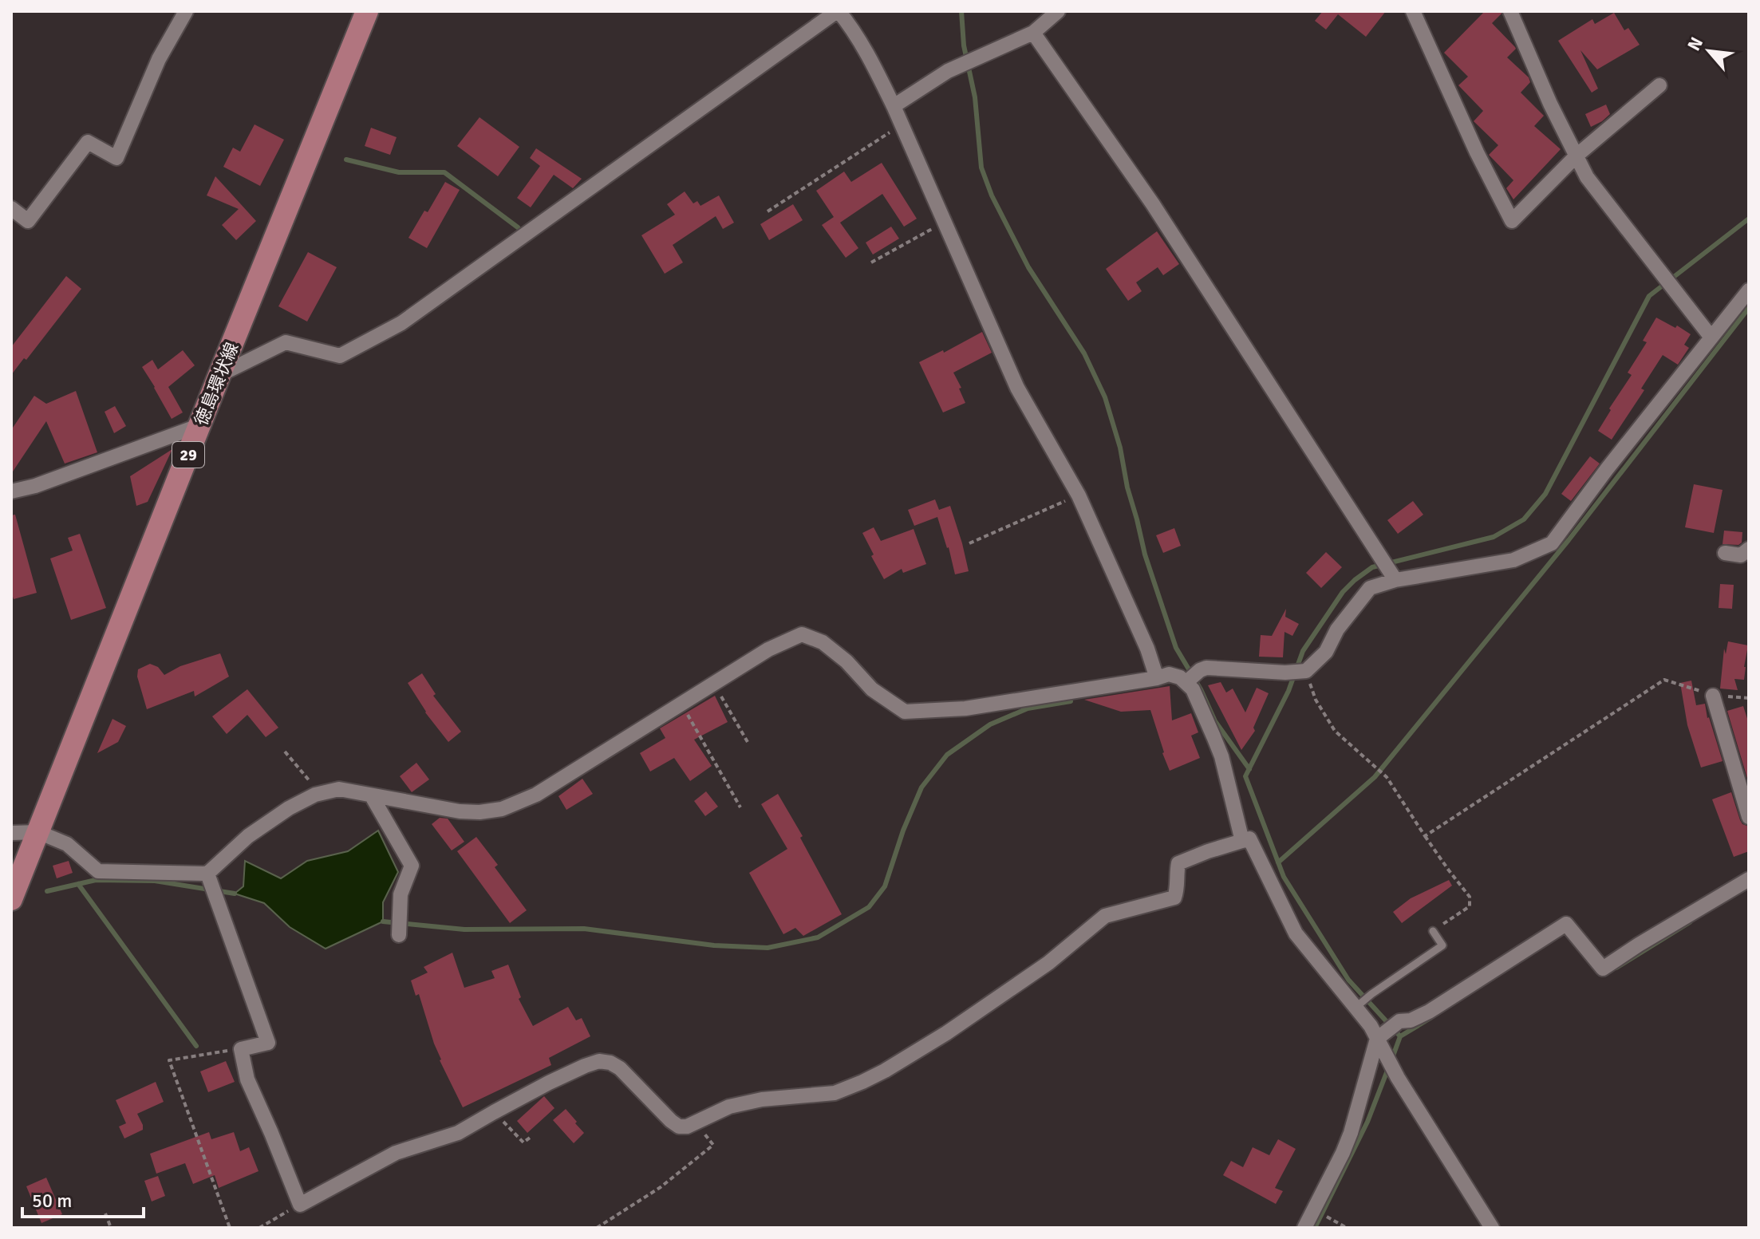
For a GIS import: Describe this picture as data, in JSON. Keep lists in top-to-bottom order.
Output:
{
  "streets": {
    "main road": ["徳島環状線", "29"]
  },
  "scale_bar": "50 m",
  "north": "top left"
}
